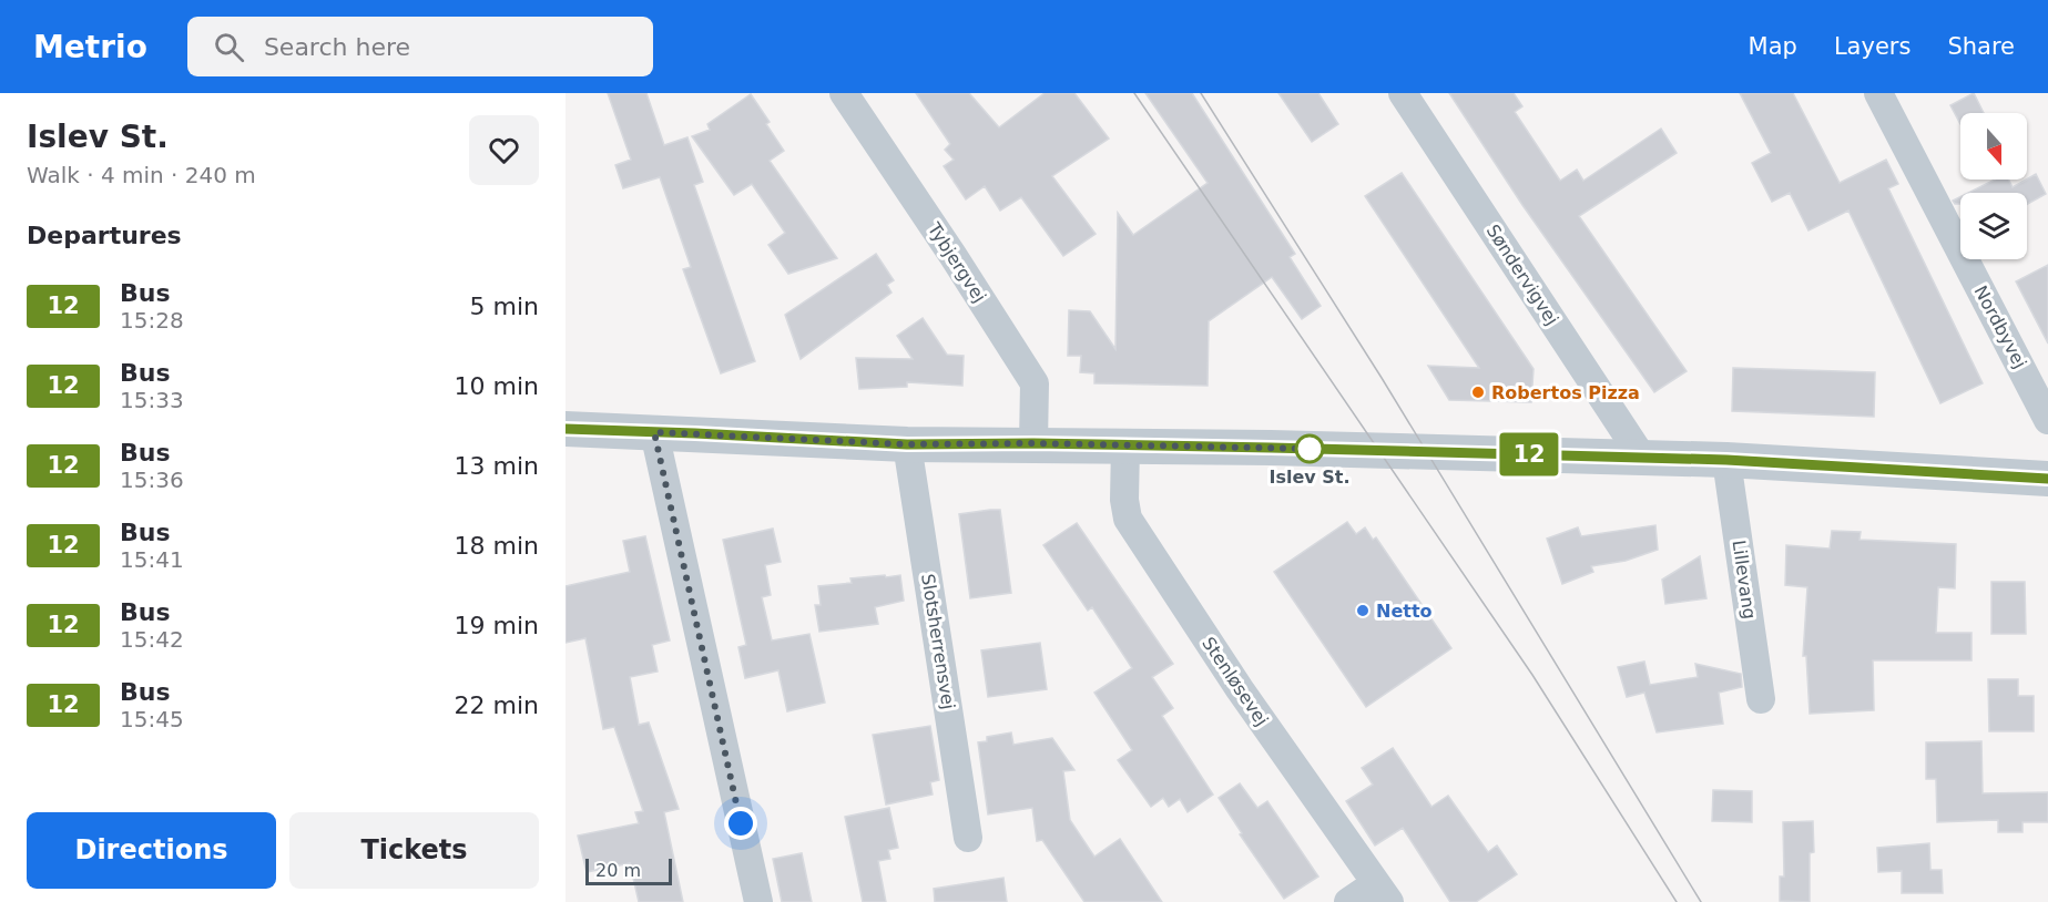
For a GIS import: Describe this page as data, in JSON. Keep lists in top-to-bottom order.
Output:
{
  "streets": {
    "street": [
      "Tybjergvej",
      "Søndervigvej",
      "Nordbyvej",
      "Lillevang",
      "Slotsherrensvej",
      "Stenløsevej"
    ]
  },
  "places": ["Robertos Pizza", "Islev St.", "Netto"],
  "lines": ["bus line 12"],
  "scale_bar": "20 m",
  "north": "bottom",
  "page": {
    "header": "Metrio",
    "search": "Search here",
    "nav": ["Map", "Layers", "Share"],
    "heading": [
      ["Islev St.", "Walk · 4 min · 240 m"],
      "Departures"
    ],
    "on_map": "12",
    "list": [
      {
        "mark": "12",
        "name": "Bus",
        "note": "15:28",
        "value": "5 min"
      },
      {
        "mark": "12",
        "name": "Bus",
        "note": "15:33",
        "value": "10 min"
      },
      {
        "mark": "12",
        "name": "Bus",
        "note": "15:36",
        "value": "13 min"
      },
      {
        "mark": "12",
        "name": "Bus",
        "note": "15:41",
        "value": "18 min"
      },
      {
        "mark": "12",
        "name": "Bus",
        "note": "15:42",
        "value": "19 min"
      },
      {
        "mark": "12",
        "name": "Bus",
        "note": "15:45",
        "value": "22 min"
      }
    ],
    "buttons": ["Directions", "Tickets"],
    "scale": "20 m"
  }
}
